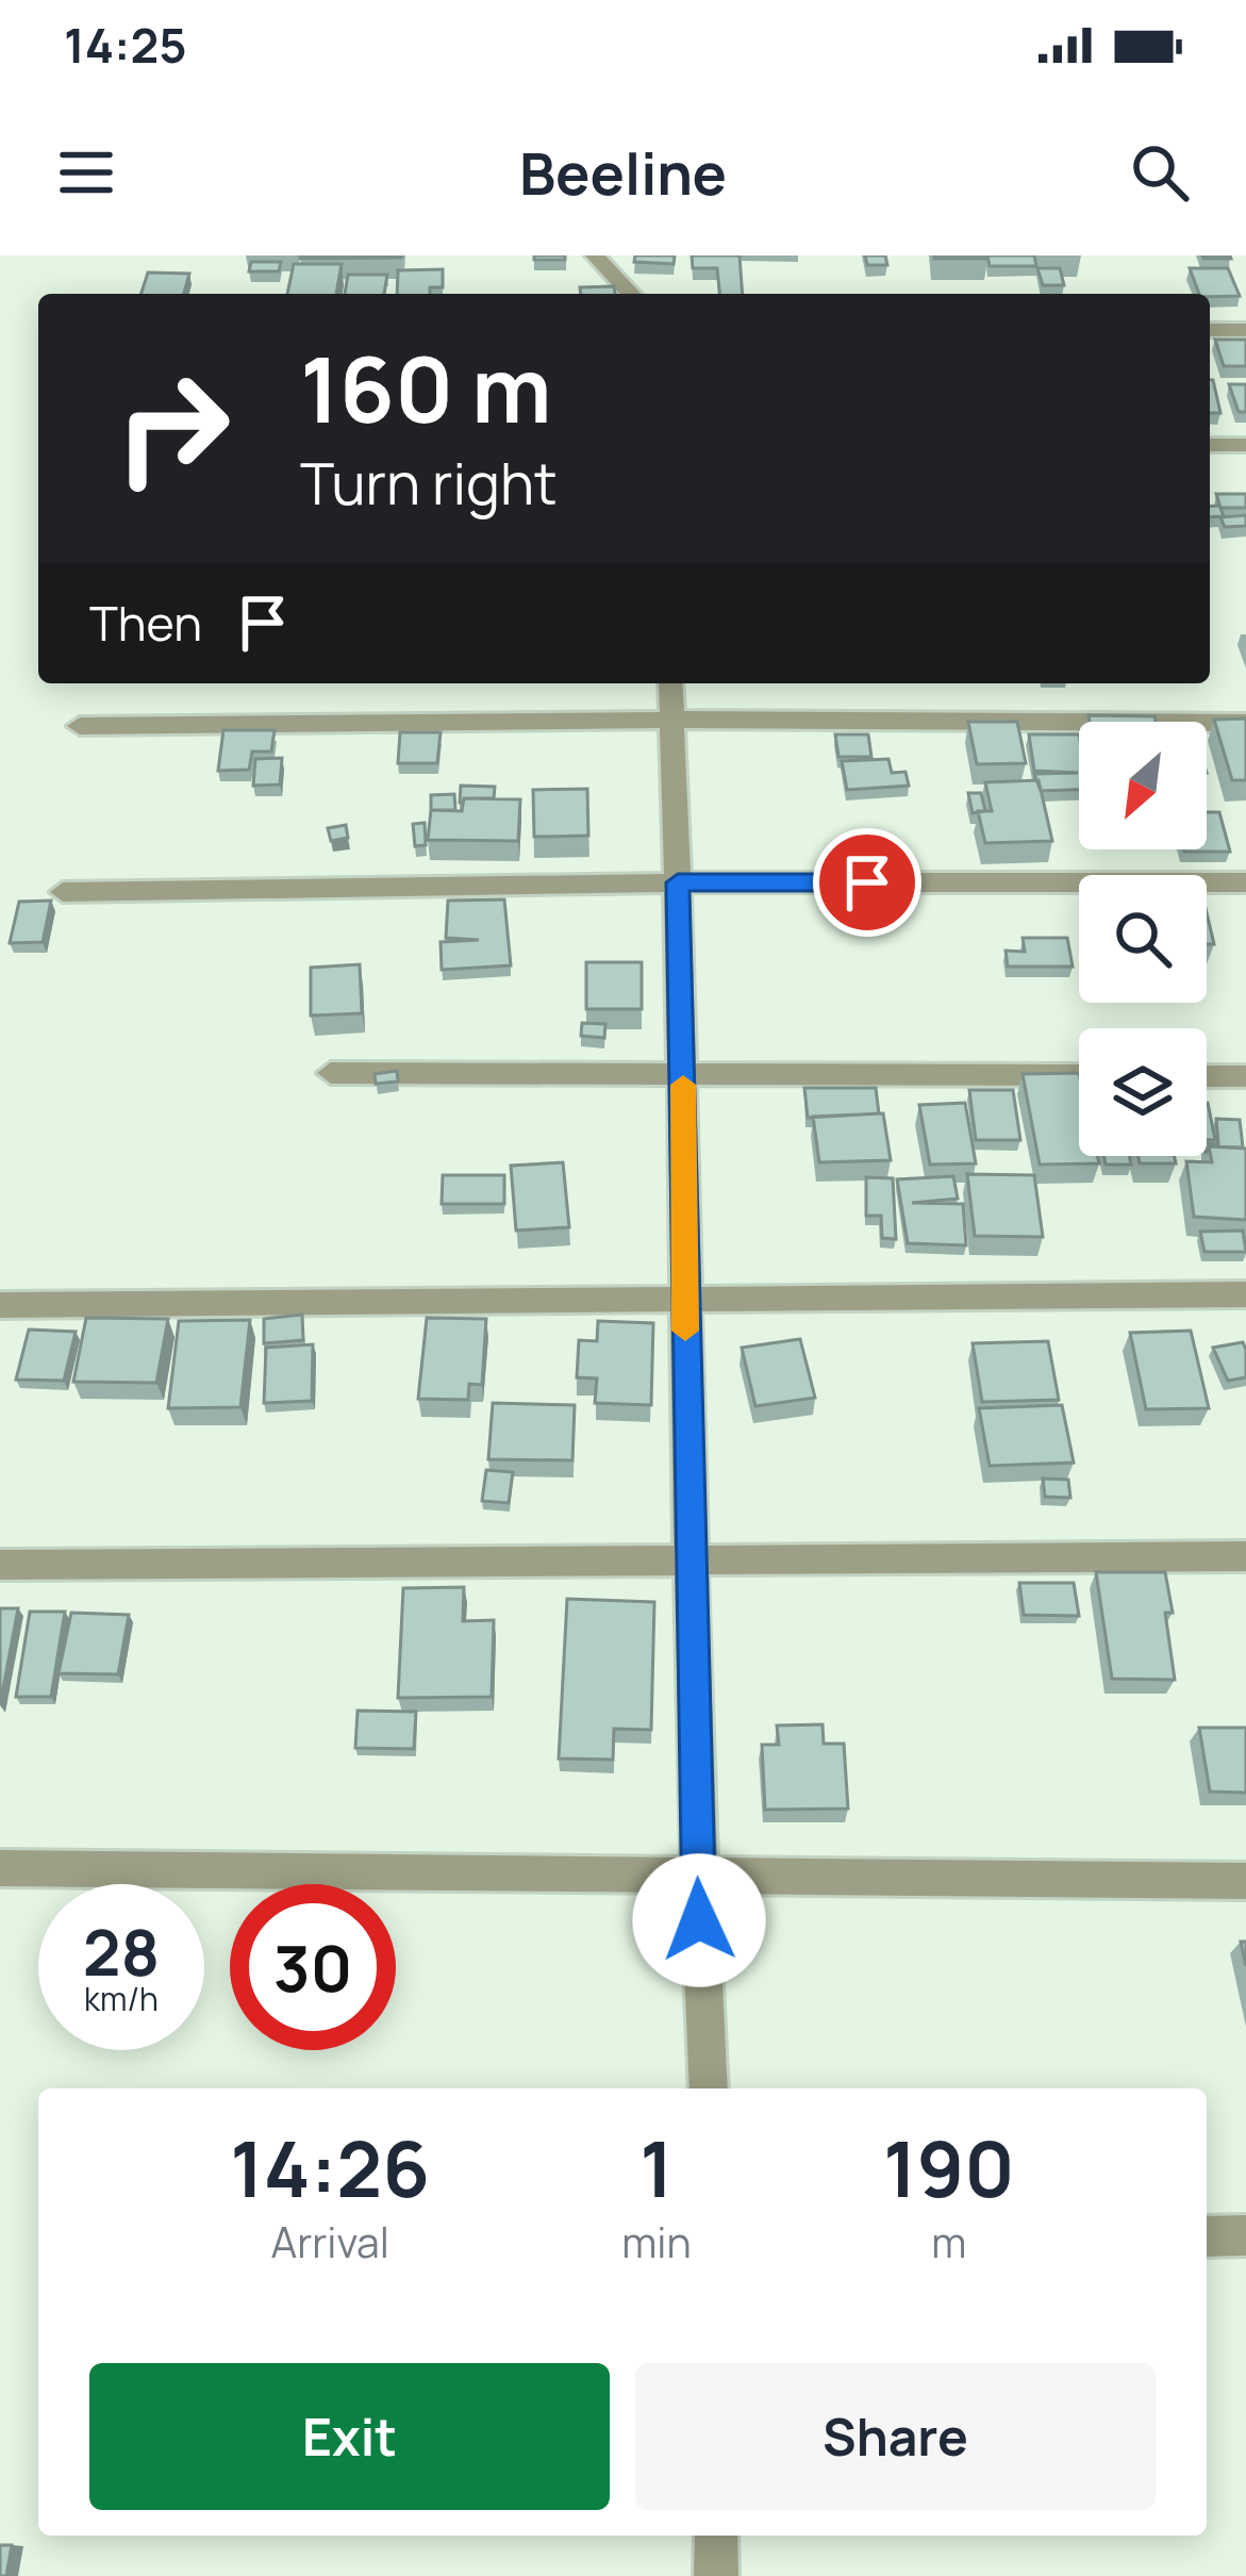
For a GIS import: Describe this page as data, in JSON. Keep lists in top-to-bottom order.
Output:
{
  "north": "bottom left",
  "page": {
    "status": "14:25",
    "header": "Beeline",
    "turn": ["160 m", "Turn right"],
    "then": "Then",
    "speed": "28 km/h",
    "limit": "30",
    "eta": [
      "14:26",
      "Arrival",
      "1",
      "min",
      "190",
      "m"
    ],
    "buttons": ["Exit", "Share"]
  }
}
